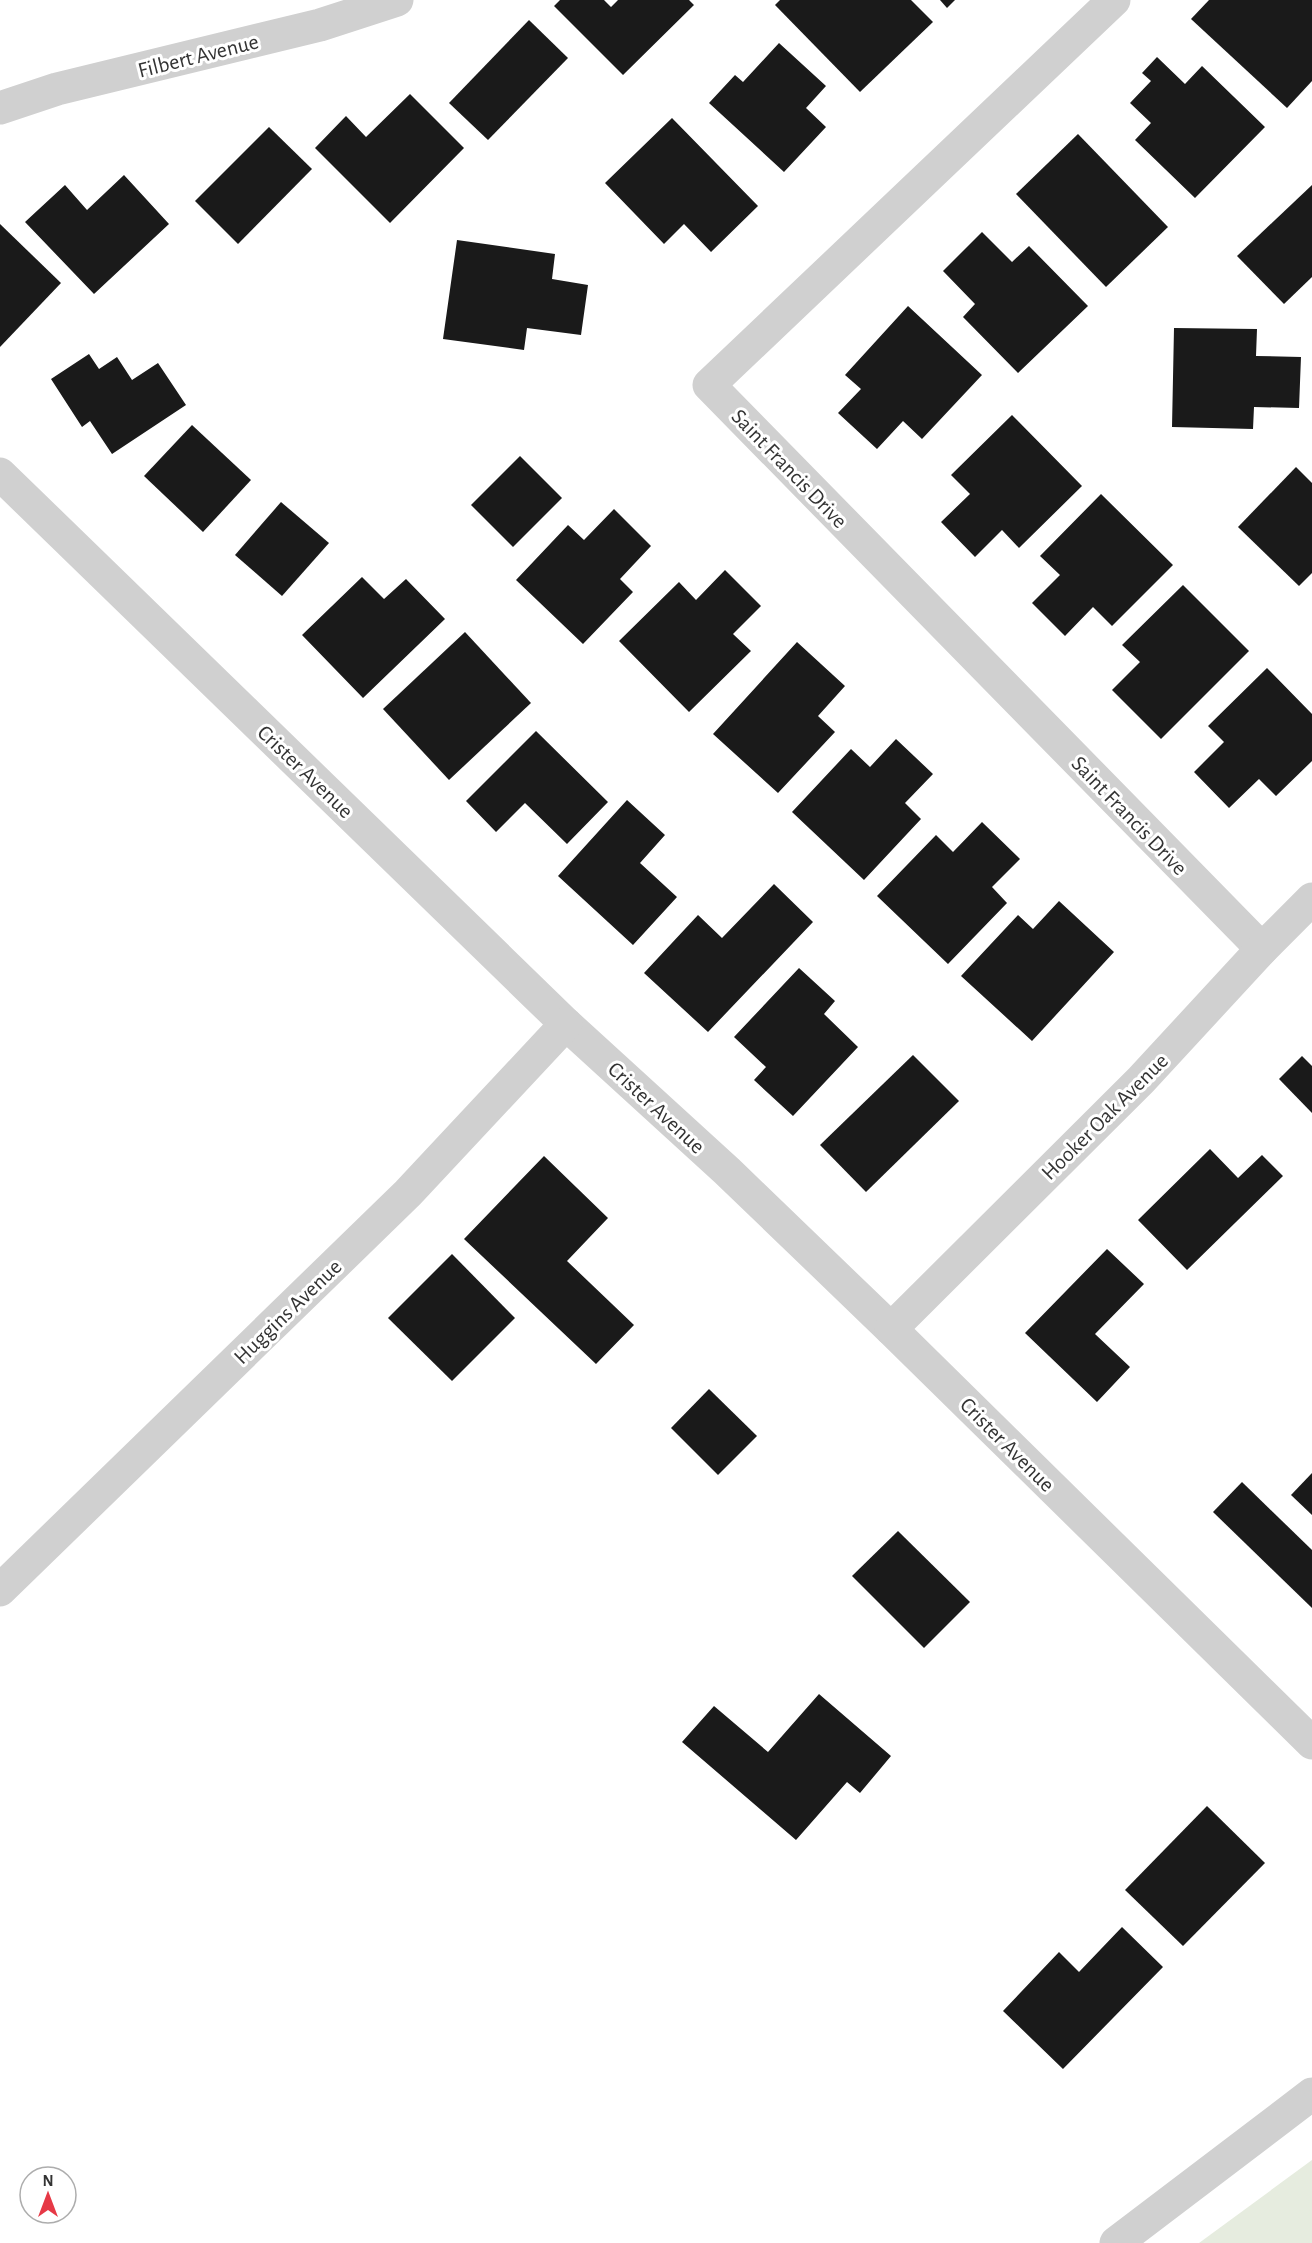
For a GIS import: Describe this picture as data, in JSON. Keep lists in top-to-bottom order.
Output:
{
  "streets": {
    "street": [
      "Filbert Avenue",
      "Saint Francis Drive",
      "Crister Avenue",
      "Hooker Oak Avenue",
      "Huggins Avenue"
    ]
  },
  "crossings": [
    ["Saint Francis Drive", "Hooker Oak Avenue"],
    ["Crister Avenue", "Hooker Oak Avenue"],
    ["Crister Avenue", "Huggins Avenue"]
  ],
  "north": "top"
}
